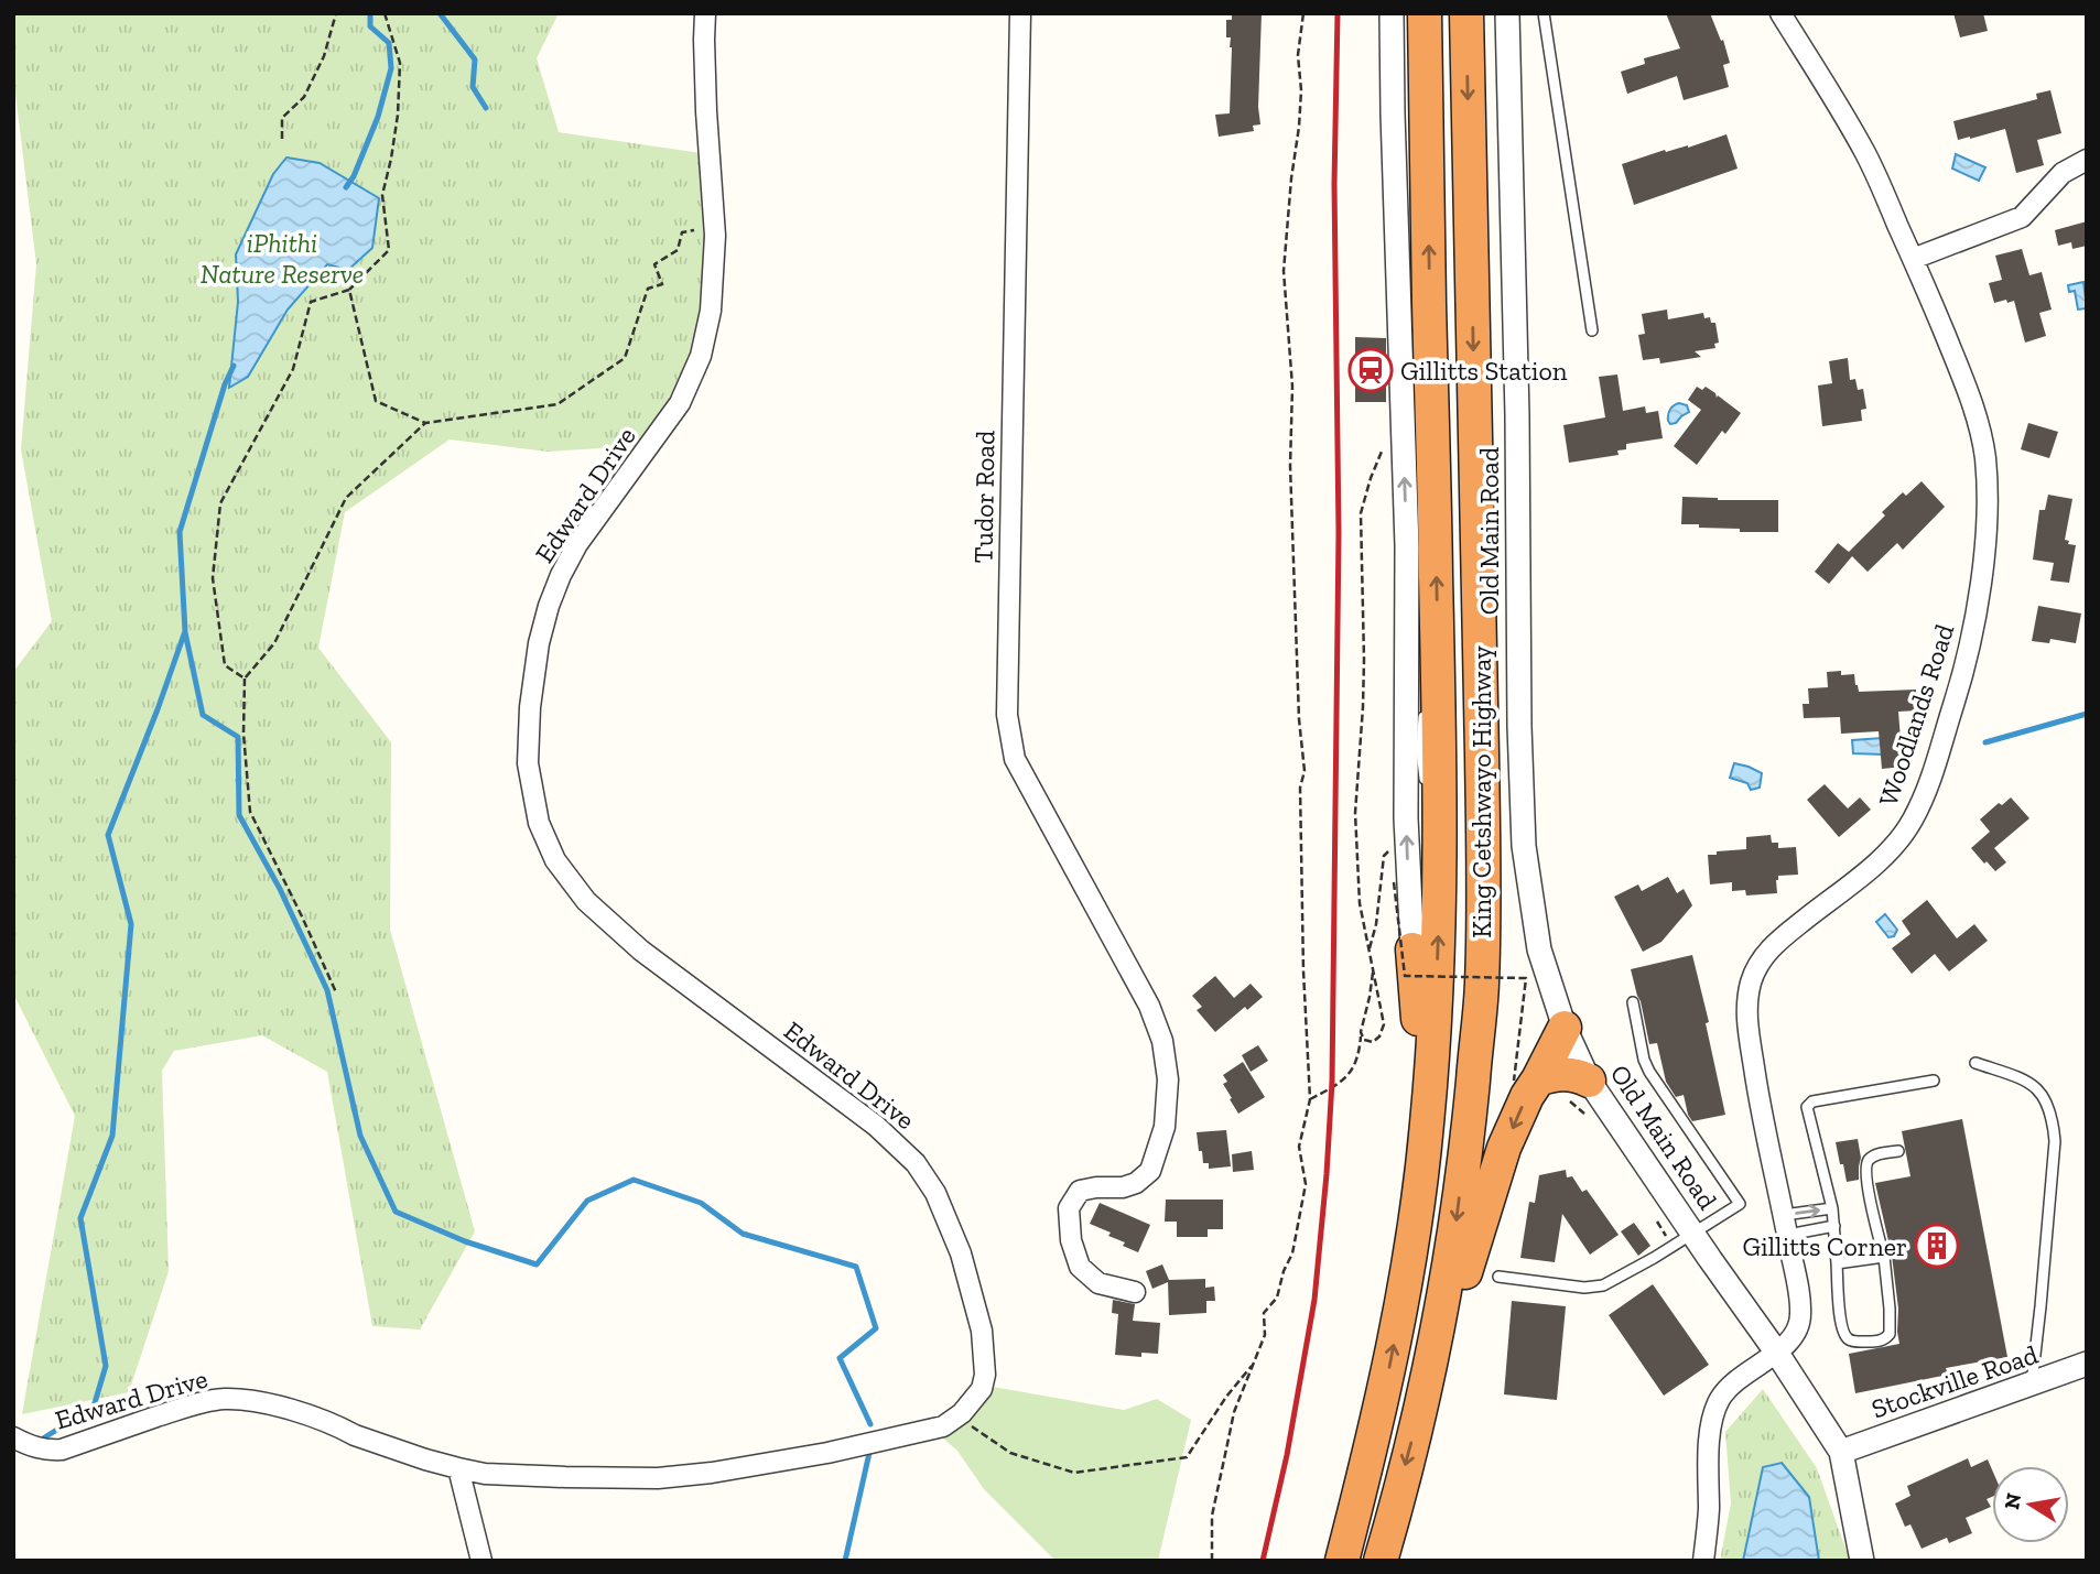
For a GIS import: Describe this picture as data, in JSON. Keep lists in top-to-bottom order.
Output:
{
  "streets": {
    "highway": ["King Cetshwayo Highway"],
    "street": [
      "Edward Drive",
      "Tudor Road",
      "Old Main Road",
      "Woodlands Road",
      "Stockville Road"
    ]
  },
  "crossings": [
    ["Old Main Road", "Woodlands Road"],
    ["Old Main Road", "Stockville Road"]
  ],
  "parks": ["iPhithi Nature Reserve"],
  "places": {
    "station": ["Gillitts Station"],
    "building": ["Gillitts Corner"]
  },
  "north": "left"
}
